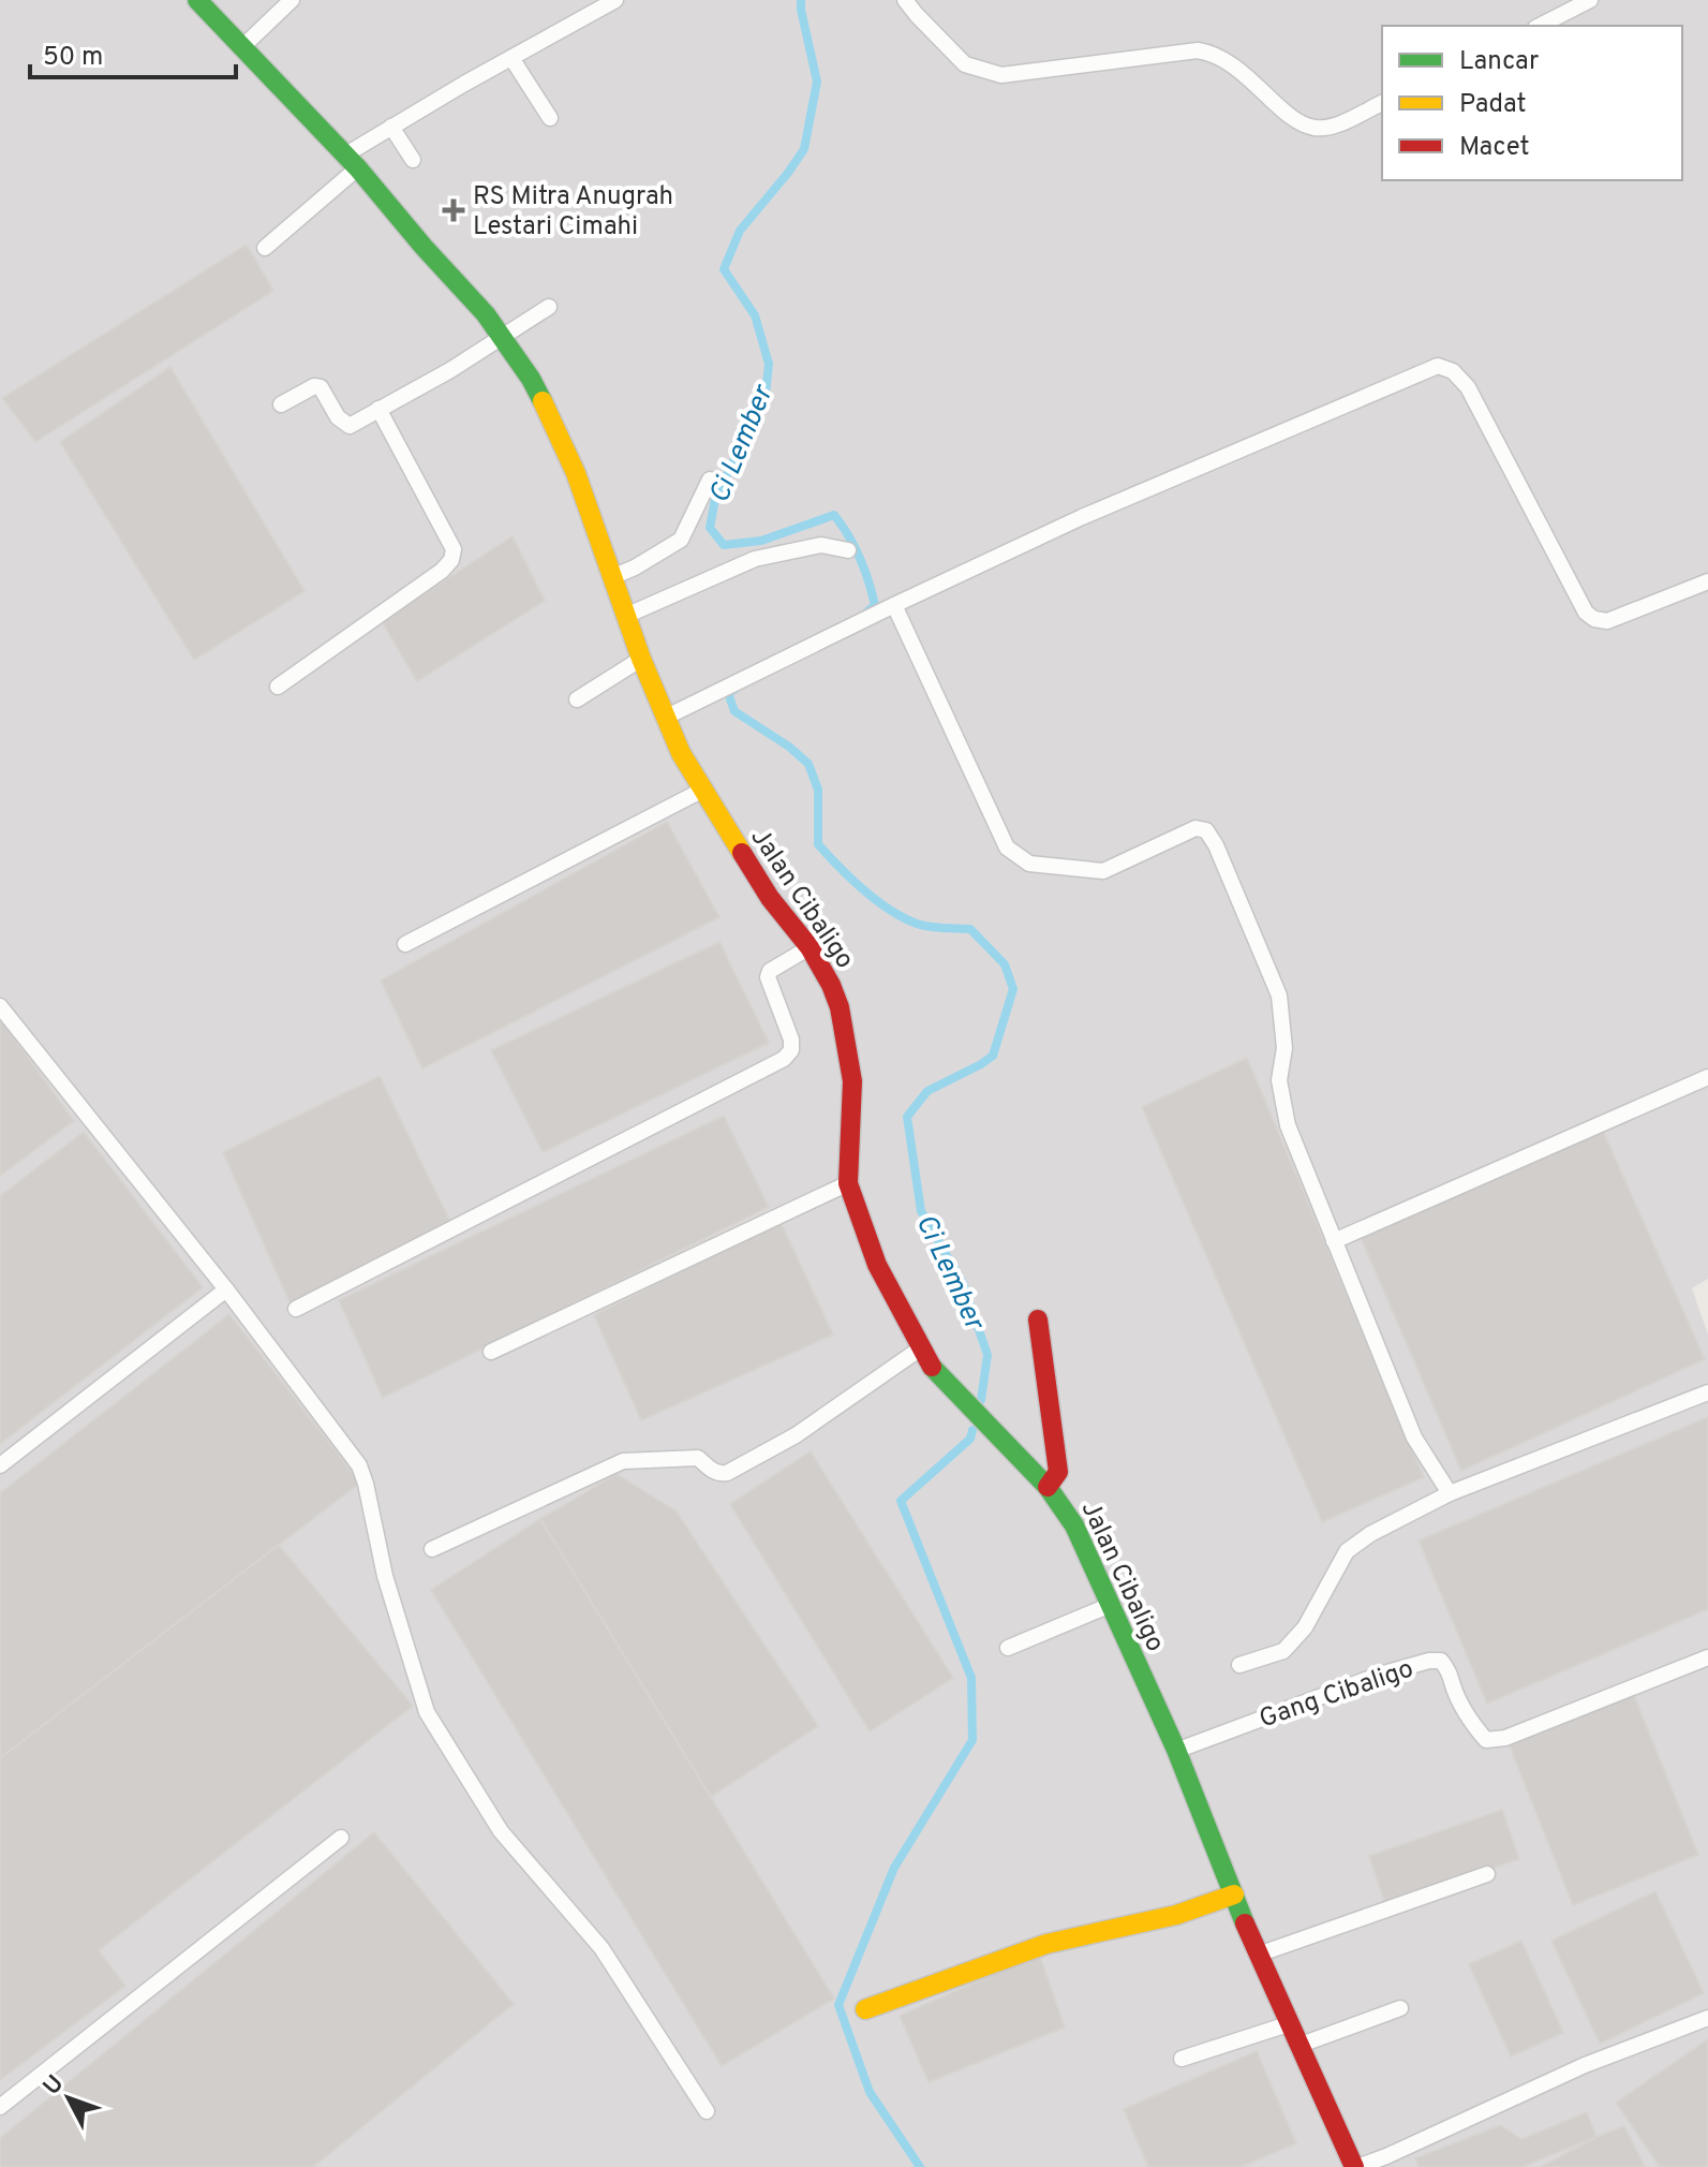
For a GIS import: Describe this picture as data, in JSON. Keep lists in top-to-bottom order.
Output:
{
  "streets": {
    "main road": ["Jalan Cibaligo"],
    "lane": ["Gang Cibaligo"]
  },
  "crossings": [
    ["Jalan Cibaligo", "Gang Cibaligo"]
  ],
  "water": ["Ci Lember"],
  "places": {
    "health": ["RS Mitra Anugrah Lestari Cimahi"]
  },
  "legend": ["Lancar", "Padat", "Macet"],
  "scale_bar": "50 m",
  "north": "top left"
}
